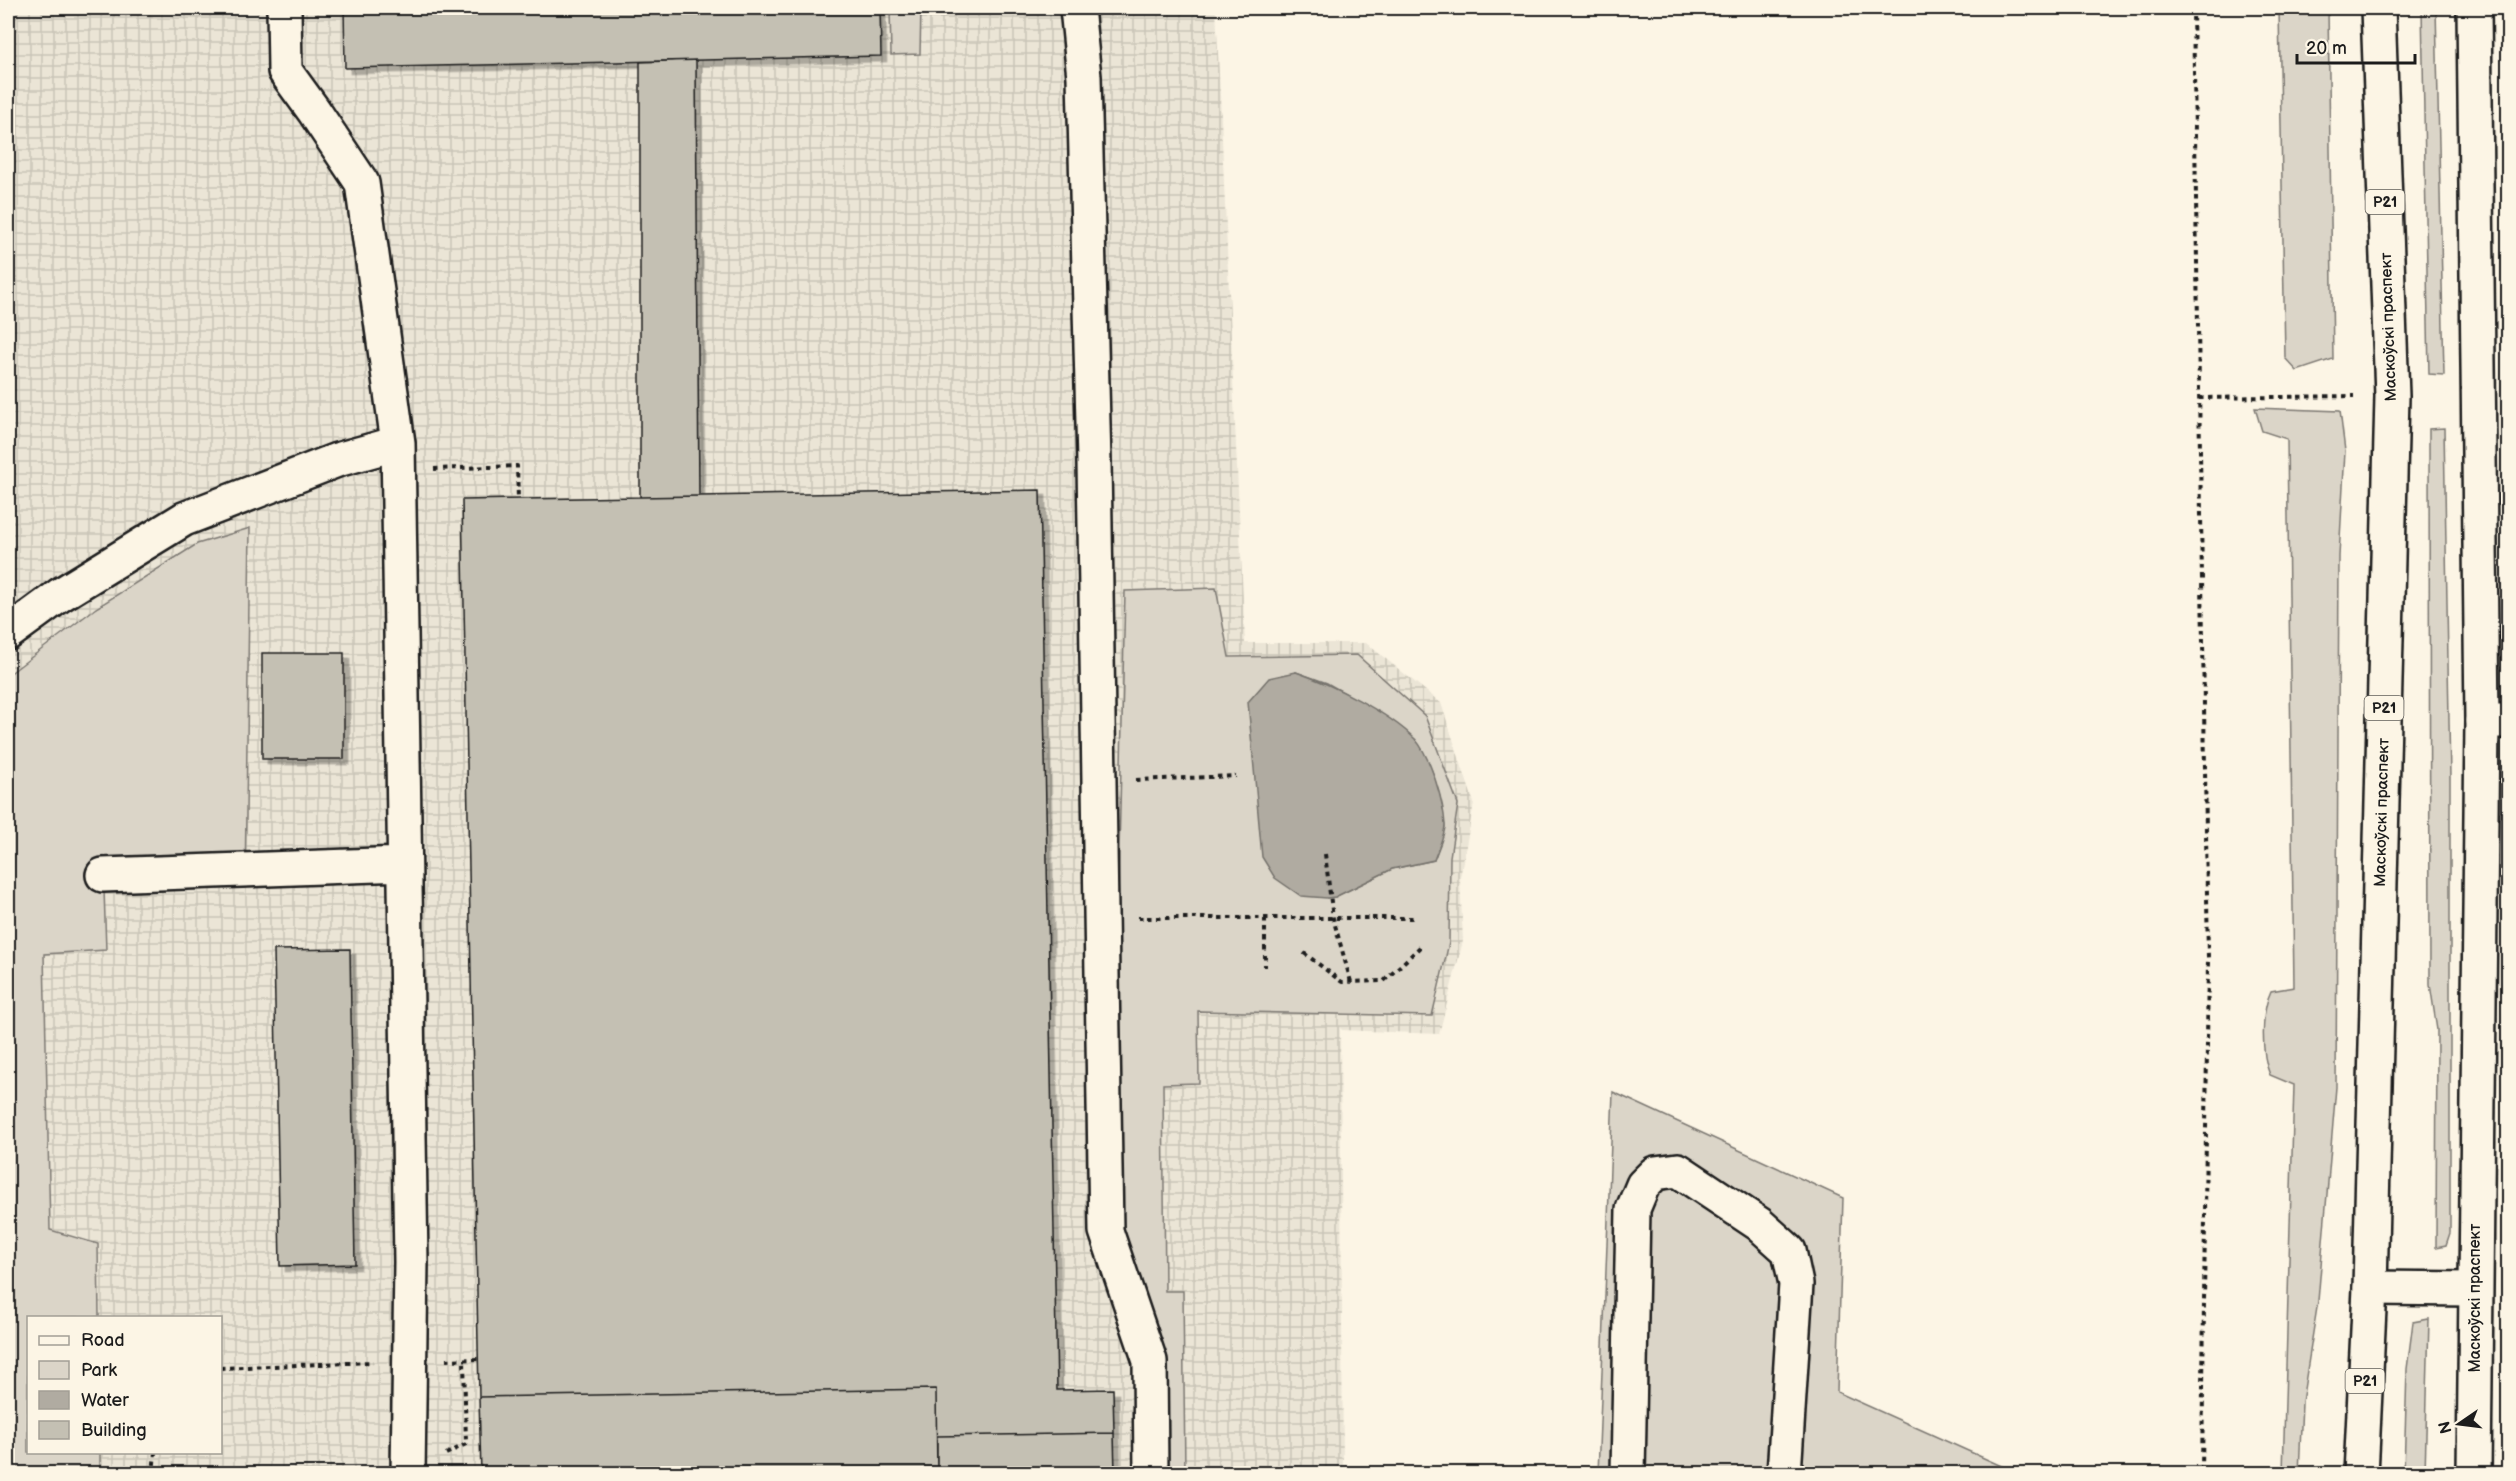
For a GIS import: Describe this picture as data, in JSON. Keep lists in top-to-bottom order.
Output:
{
  "streets": {
    "main road": ["Р21", "Маскоўскі праспект"]
  },
  "legend": [
    "Road",
    "Park",
    "Water",
    "Building"
  ],
  "scale_bar": "20 m",
  "north": "left"
}
